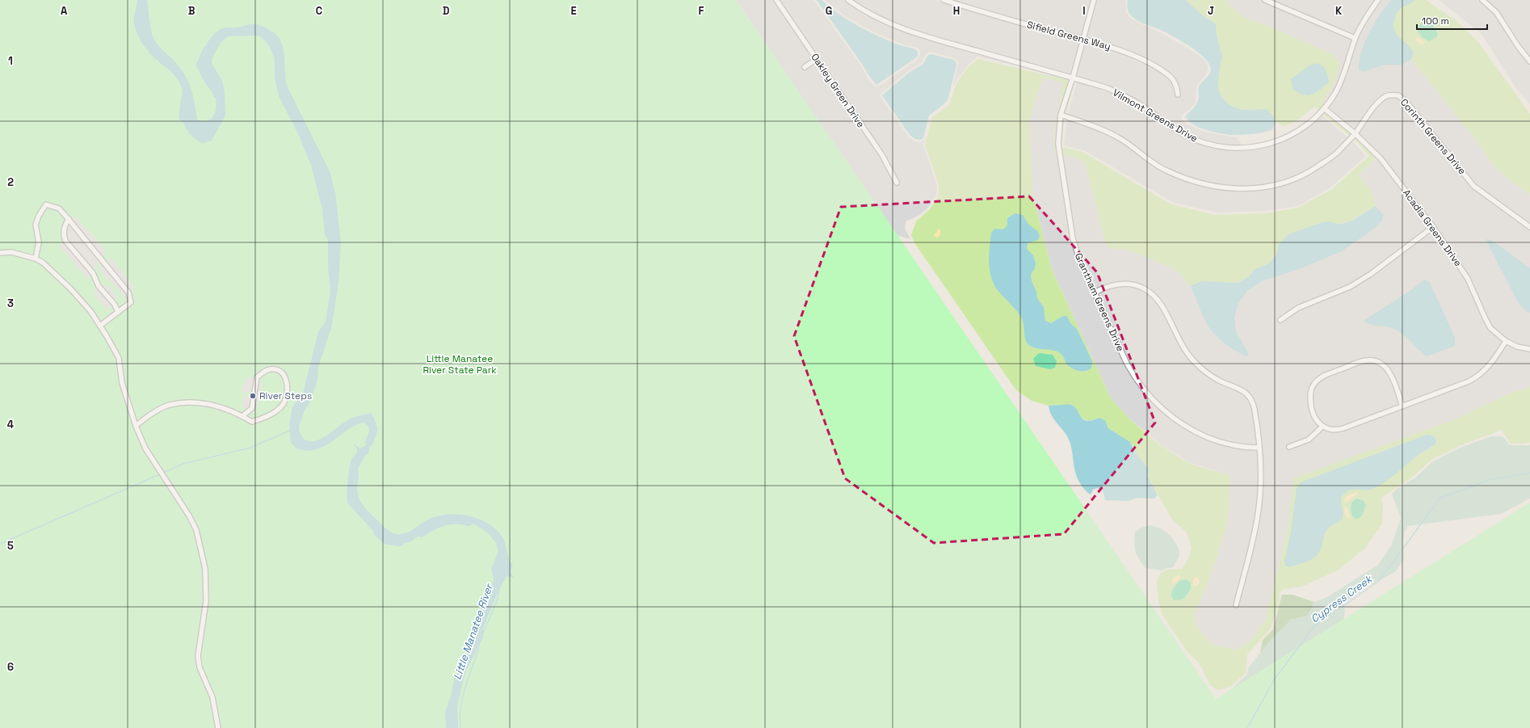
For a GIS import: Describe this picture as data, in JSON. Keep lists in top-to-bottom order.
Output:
{
  "streets": {
    "street": [
      "Sifield Greens Way",
      "Oakley Green Drive",
      "Vilmont Greens Drive",
      "Corinth Greens Drive",
      "Acadia Greens Drive",
      "Grantham Greens Drive"
    ]
  },
  "crossings": [
    ["Sifield Greens Way", "Grantham Greens Drive"],
    ["Vilmont Greens Drive", "Acadia Greens Drive"],
    ["Vilmont Greens Drive", "Grantham Greens Drive"],
    ["Corinth Greens Drive", "Acadia Greens Drive"],
    ["Corinth Greens Drive", "Grantham Greens Drive"]
  ],
  "water": ["Cypress Creek", "Little Manatee River"],
  "parks": ["Little Manatee River State Park"],
  "places": ["River Steps"],
  "scale_bar": "100 m",
  "grid": {
    "columns": [
      "A",
      "B",
      "C",
      "D",
      "E",
      "F",
      "G",
      "H",
      "I",
      "J",
      "K"
    ],
    "rows": [
      "1",
      "2",
      "3",
      "4",
      "5",
      "6"
    ]
  }
}
